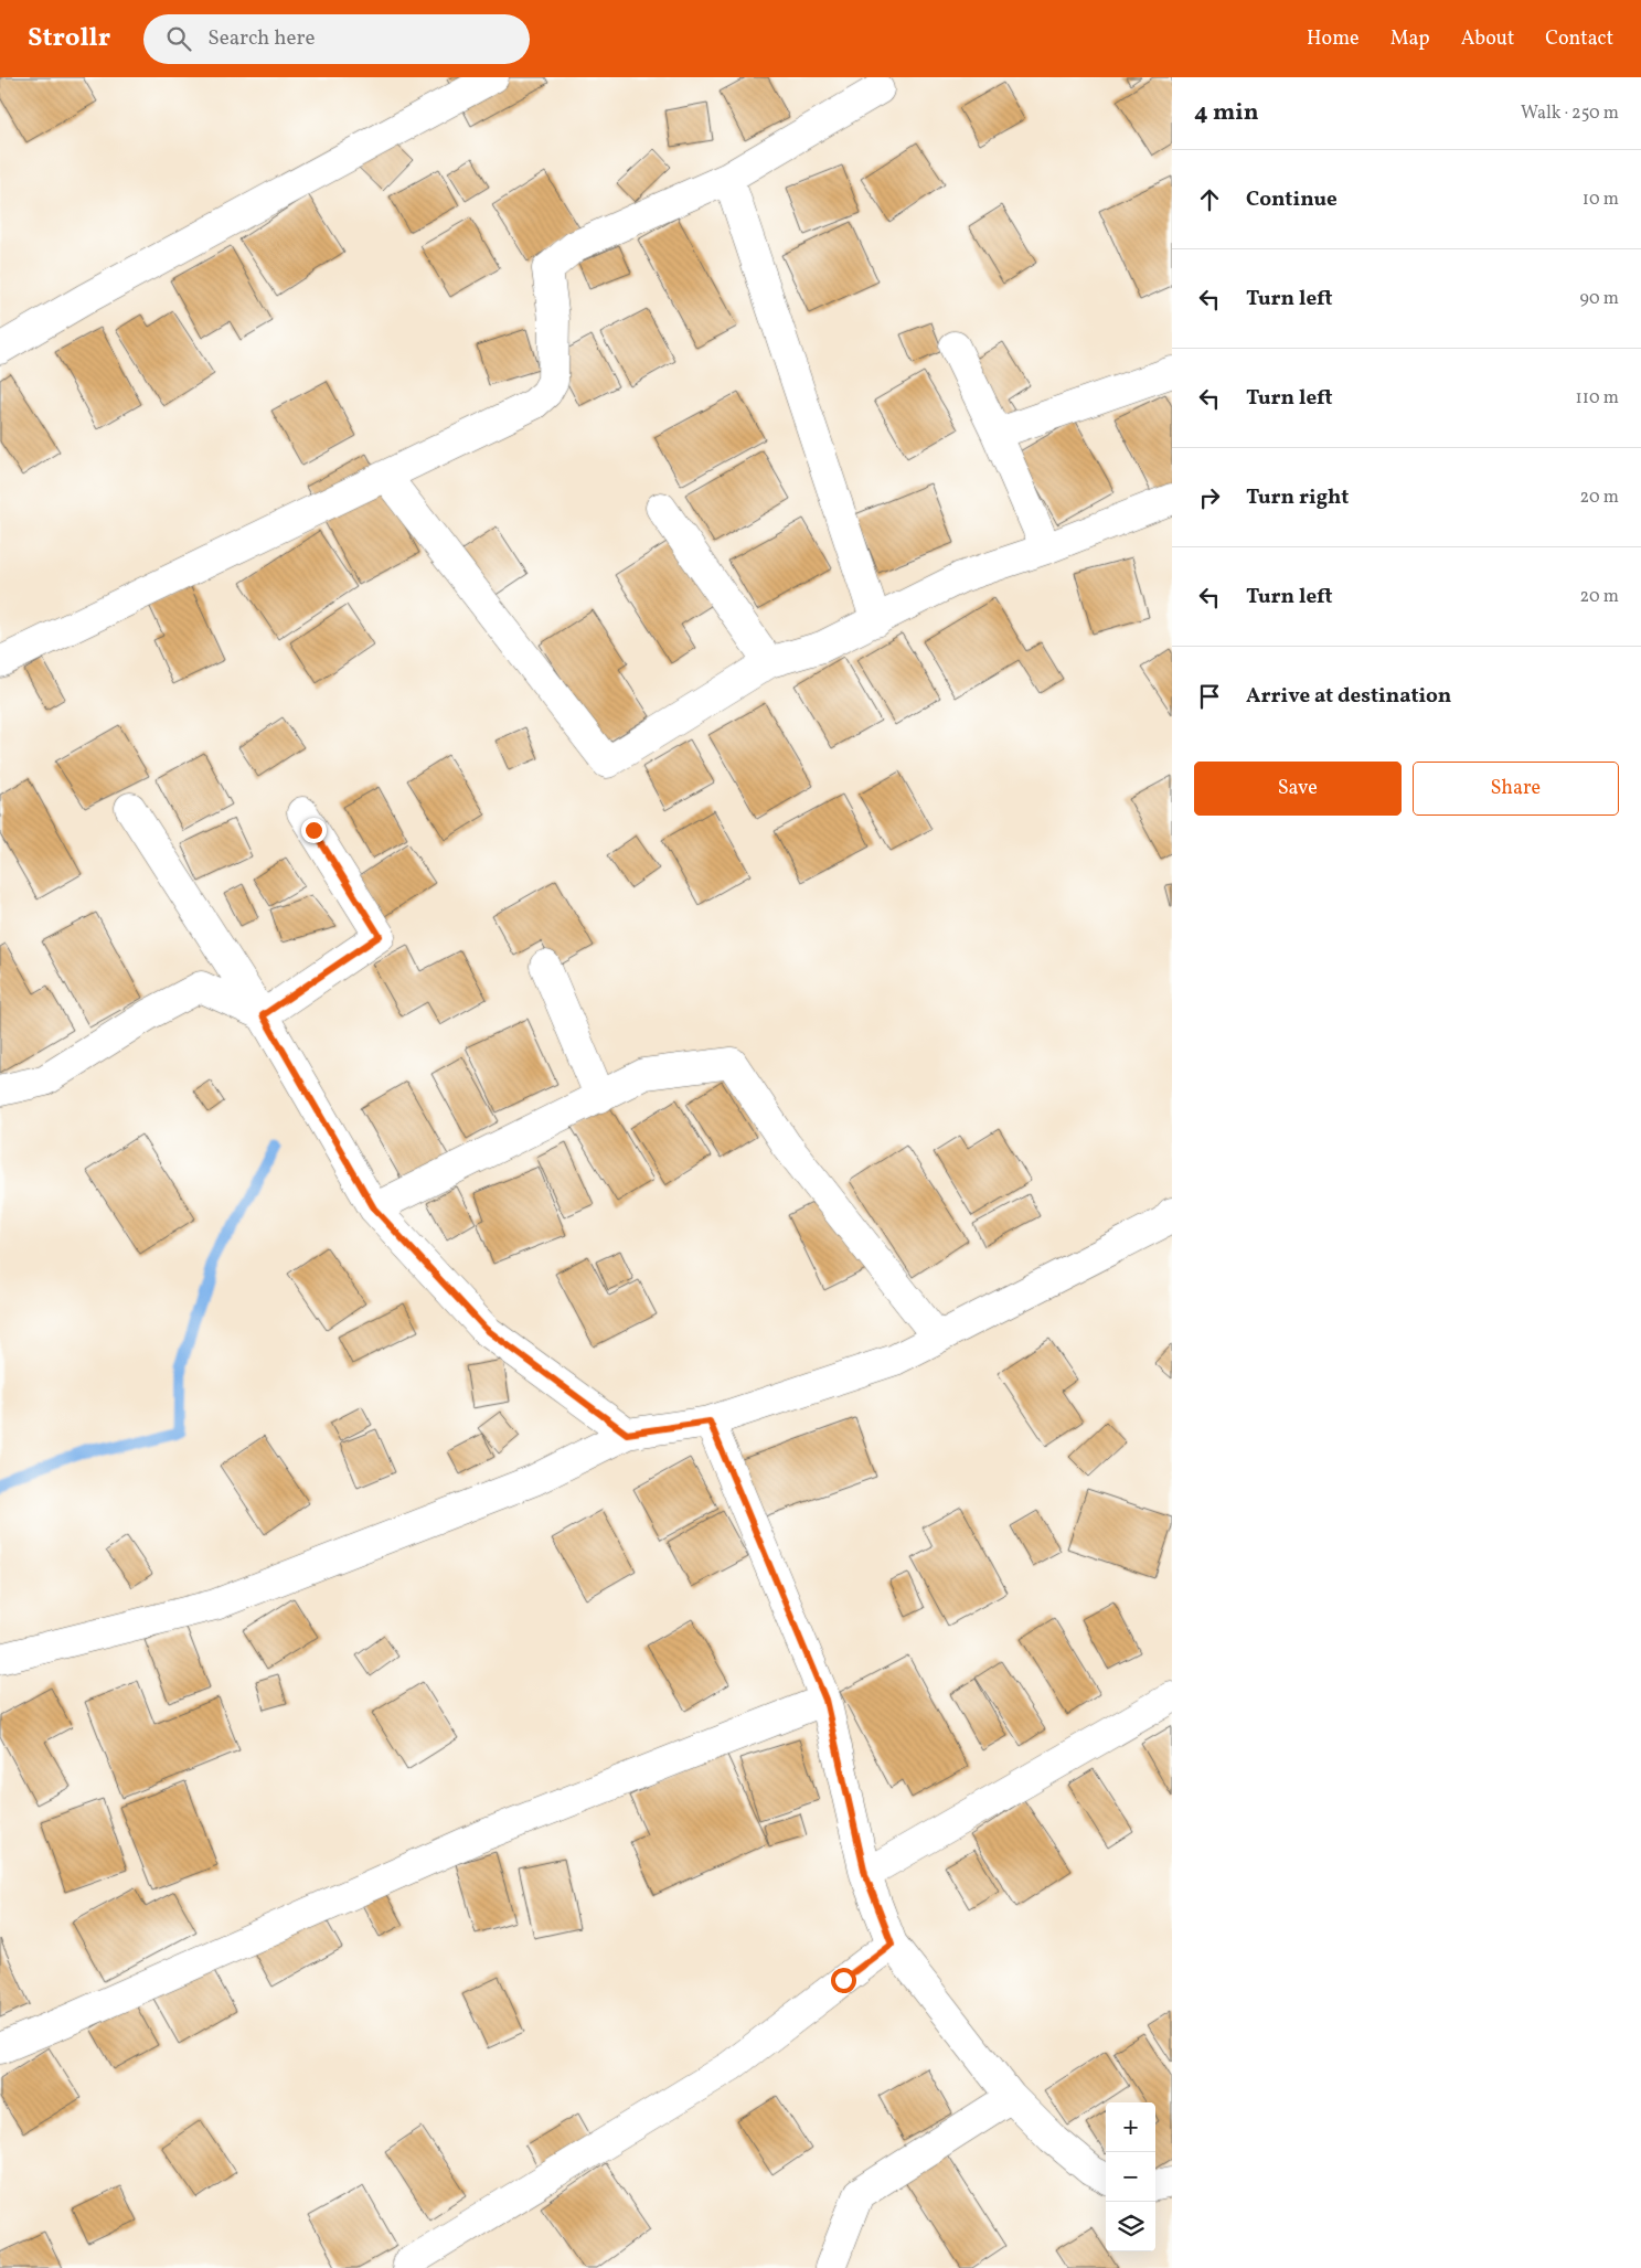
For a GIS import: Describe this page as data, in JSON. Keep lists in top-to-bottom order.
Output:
{
  "page": {
    "header": "Strollr",
    "search": "Search here",
    "nav": [
      "Home",
      "Map",
      "About",
      "Contact"
    ],
    "heading": ["4 min", "Walk · 250 m"],
    "list": [
      ["Continue", "10 m"],
      ["Turn left", "90 m"],
      ["Turn left", "110 m"],
      ["Turn right", "20 m"],
      ["Turn left", "20 m"],
      "Arrive at destination"
    ],
    "buttons": ["Save", "Share"],
    "map_buttons": ["+", "−"]
  }
}
